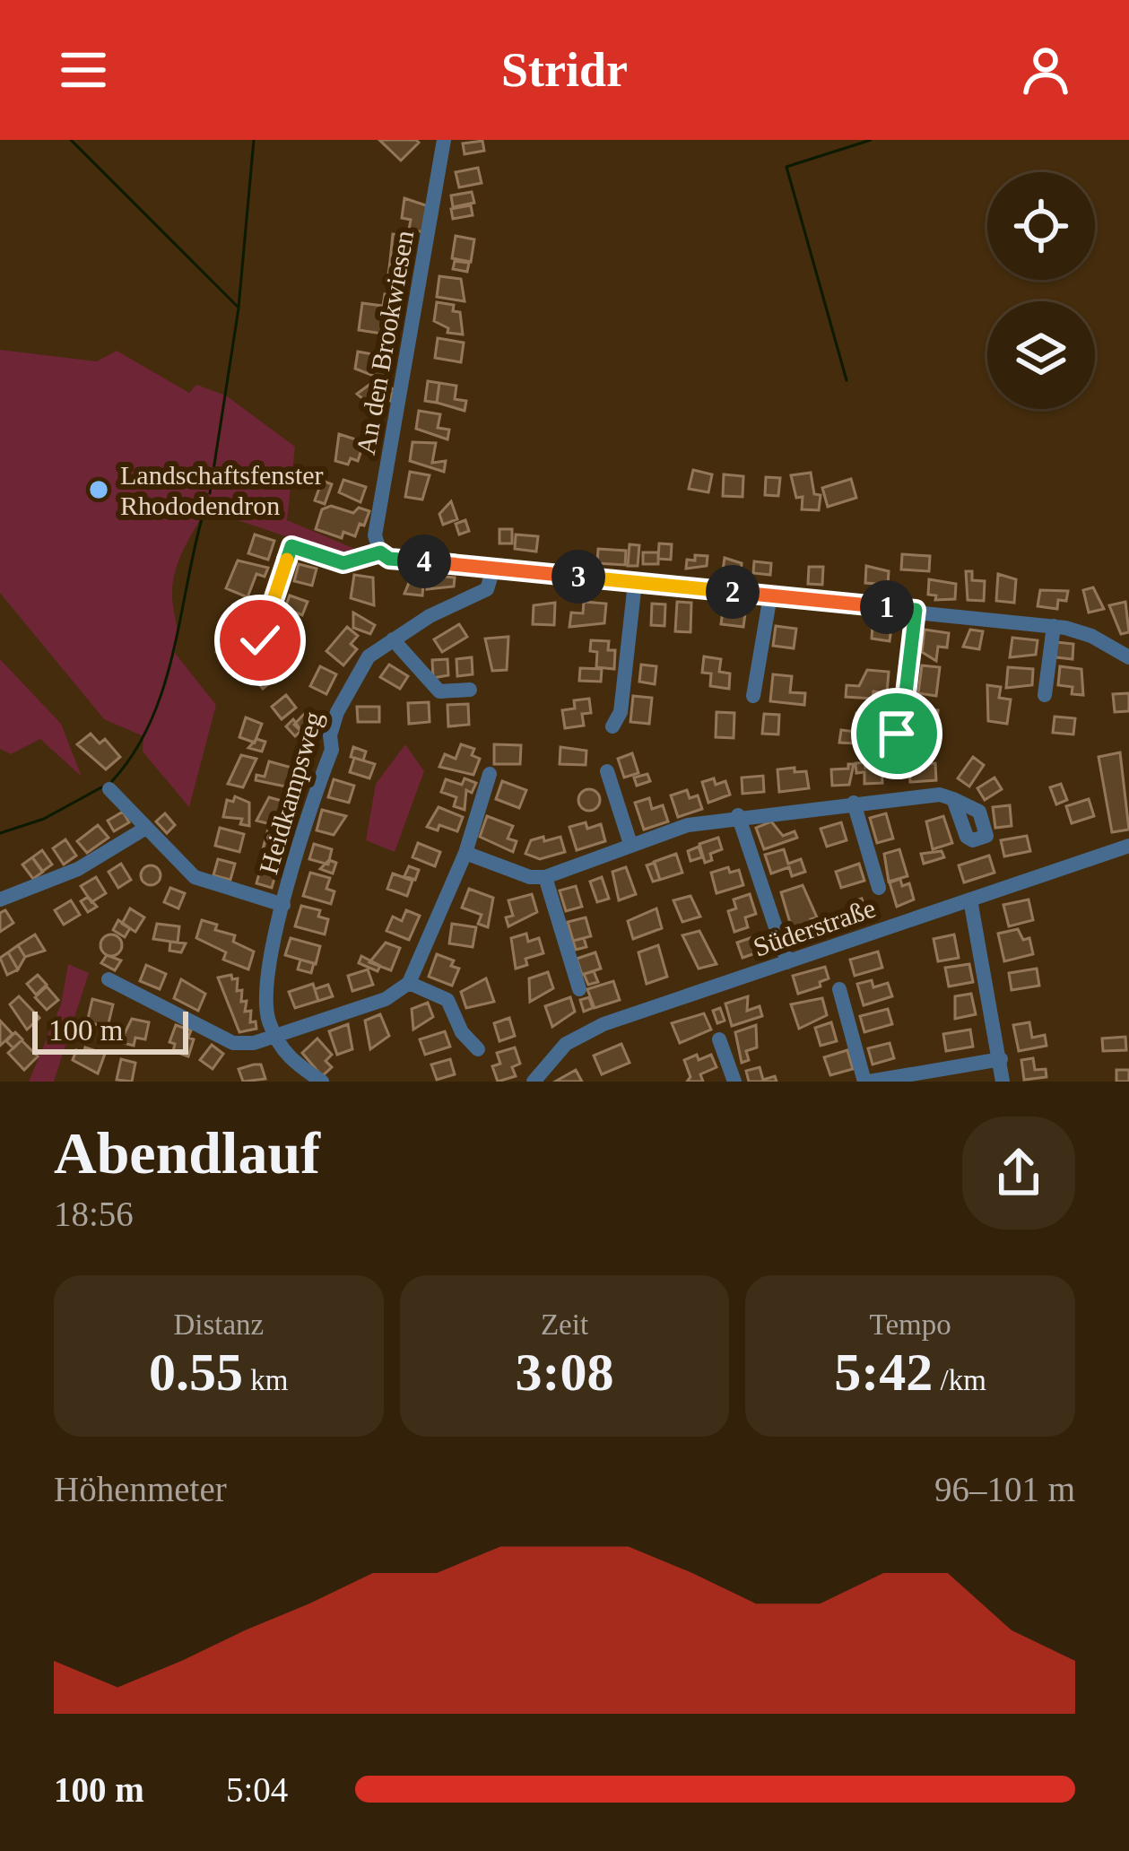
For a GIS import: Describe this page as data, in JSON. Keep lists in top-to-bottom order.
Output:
{
  "streets": {
    "street": ["An den Brookwiesen", "Heidkampsweg", "Süderstraße"]
  },
  "places": ["Landschaftsfenster Rhododendron"],
  "scale_bar": "100 m",
  "page": {
    "header": "Stridr",
    "pins": [
      "4",
      "3",
      "2",
      "1"
    ],
    "scale": "100 m",
    "heading": ["Abendlauf", "18:56"],
    "stats": [
      ["Distanz", "0.55 km"],
      ["Zeit", "3:08"],
      ["Tempo", "5:42 /km"]
    ],
    "chart": ["Höhenmeter", "96–101 m"],
    "list": [
      {
        "name": "100 m",
        "note": "5:04"
      }
    ]
  }
}
